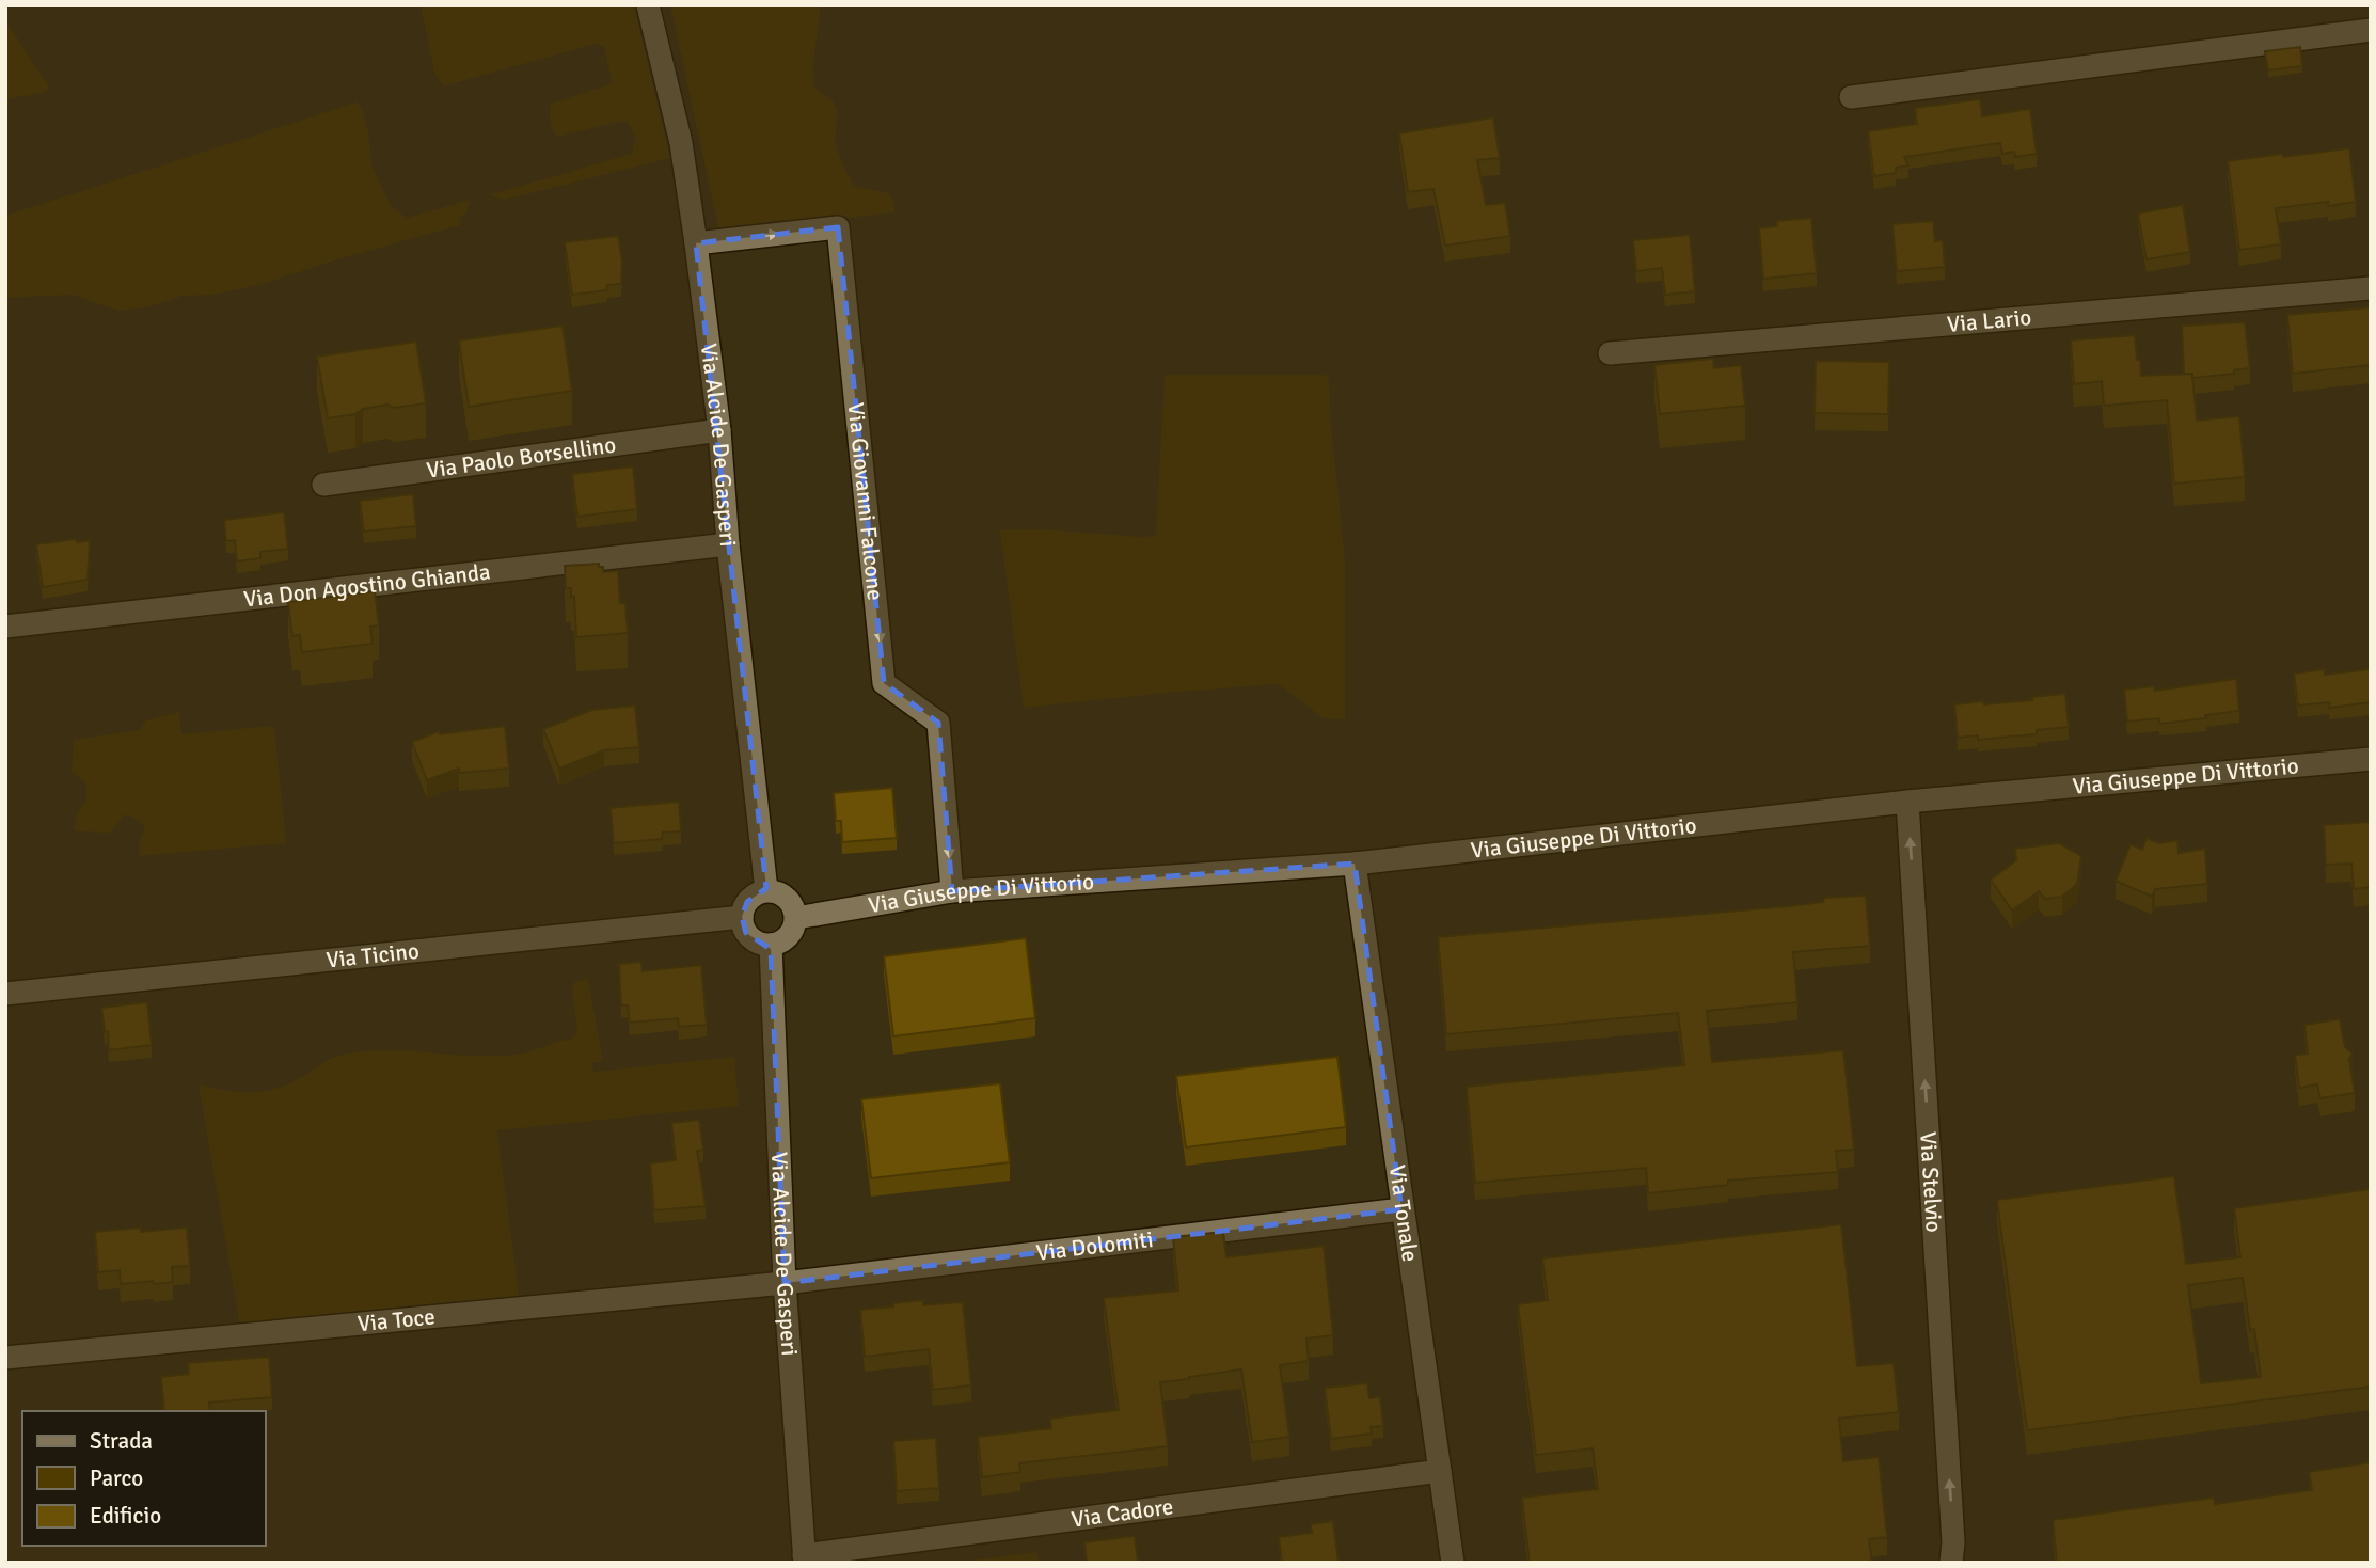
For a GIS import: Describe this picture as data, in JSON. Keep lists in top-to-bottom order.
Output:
{
  "streets": {
    "street": [
      "Via Lario",
      "Via Alcide De Gasperi",
      "Via Paolo Borsellino",
      "Via Giovanni Falcone",
      "Via Don Agostino Ghianda",
      "Via Giuseppe Di Vittorio",
      "Via Ticino",
      "Via Stelvio",
      "Via Tonale",
      "Via Dolomiti",
      "Via Toce",
      "Via Cadore"
    ]
  },
  "crossings": [
    ["Via Alcide De Gasperi", "Via Paolo Borsellino"],
    ["Via Alcide De Gasperi", "Via Giovanni Falcone"],
    ["Via Alcide De Gasperi", "Via Don Agostino Ghianda"],
    ["Via Alcide De Gasperi", "Via Giuseppe Di Vittorio"],
    ["Via Alcide De Gasperi", "Via Ticino"],
    ["Via Alcide De Gasperi", "Via Dolomiti"],
    ["Via Alcide De Gasperi", "Via Toce"],
    ["Via Alcide De Gasperi", "Via Cadore"],
    ["Via Giovanni Falcone", "Via Giuseppe Di Vittorio"],
    ["Via Giuseppe Di Vittorio", "Via Ticino"],
    ["Via Giuseppe Di Vittorio", "Via Stelvio"],
    ["Via Giuseppe Di Vittorio", "Via Tonale"],
    ["Via Tonale", "Via Dolomiti"],
    ["Via Tonale", "Via Cadore"],
    ["Via Dolomiti", "Via Toce"]
  ],
  "one_way": ["Via Giovanni Falcone", "Via Stelvio"],
  "legend": ["Strada", "Parco", "Edificio"]
}
